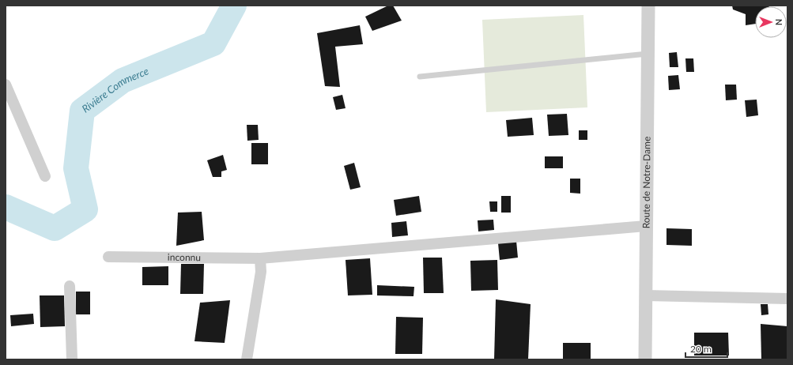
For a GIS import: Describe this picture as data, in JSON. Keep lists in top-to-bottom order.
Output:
{
  "streets": {
    "street": ["Route de Notre-Dame", "inconnu"]
  },
  "crossings": [
    ["Route de Notre-Dame", "inconnu"]
  ],
  "water": ["Rivière Commerce"],
  "scale_bar": "20 m",
  "north": "right"
}
